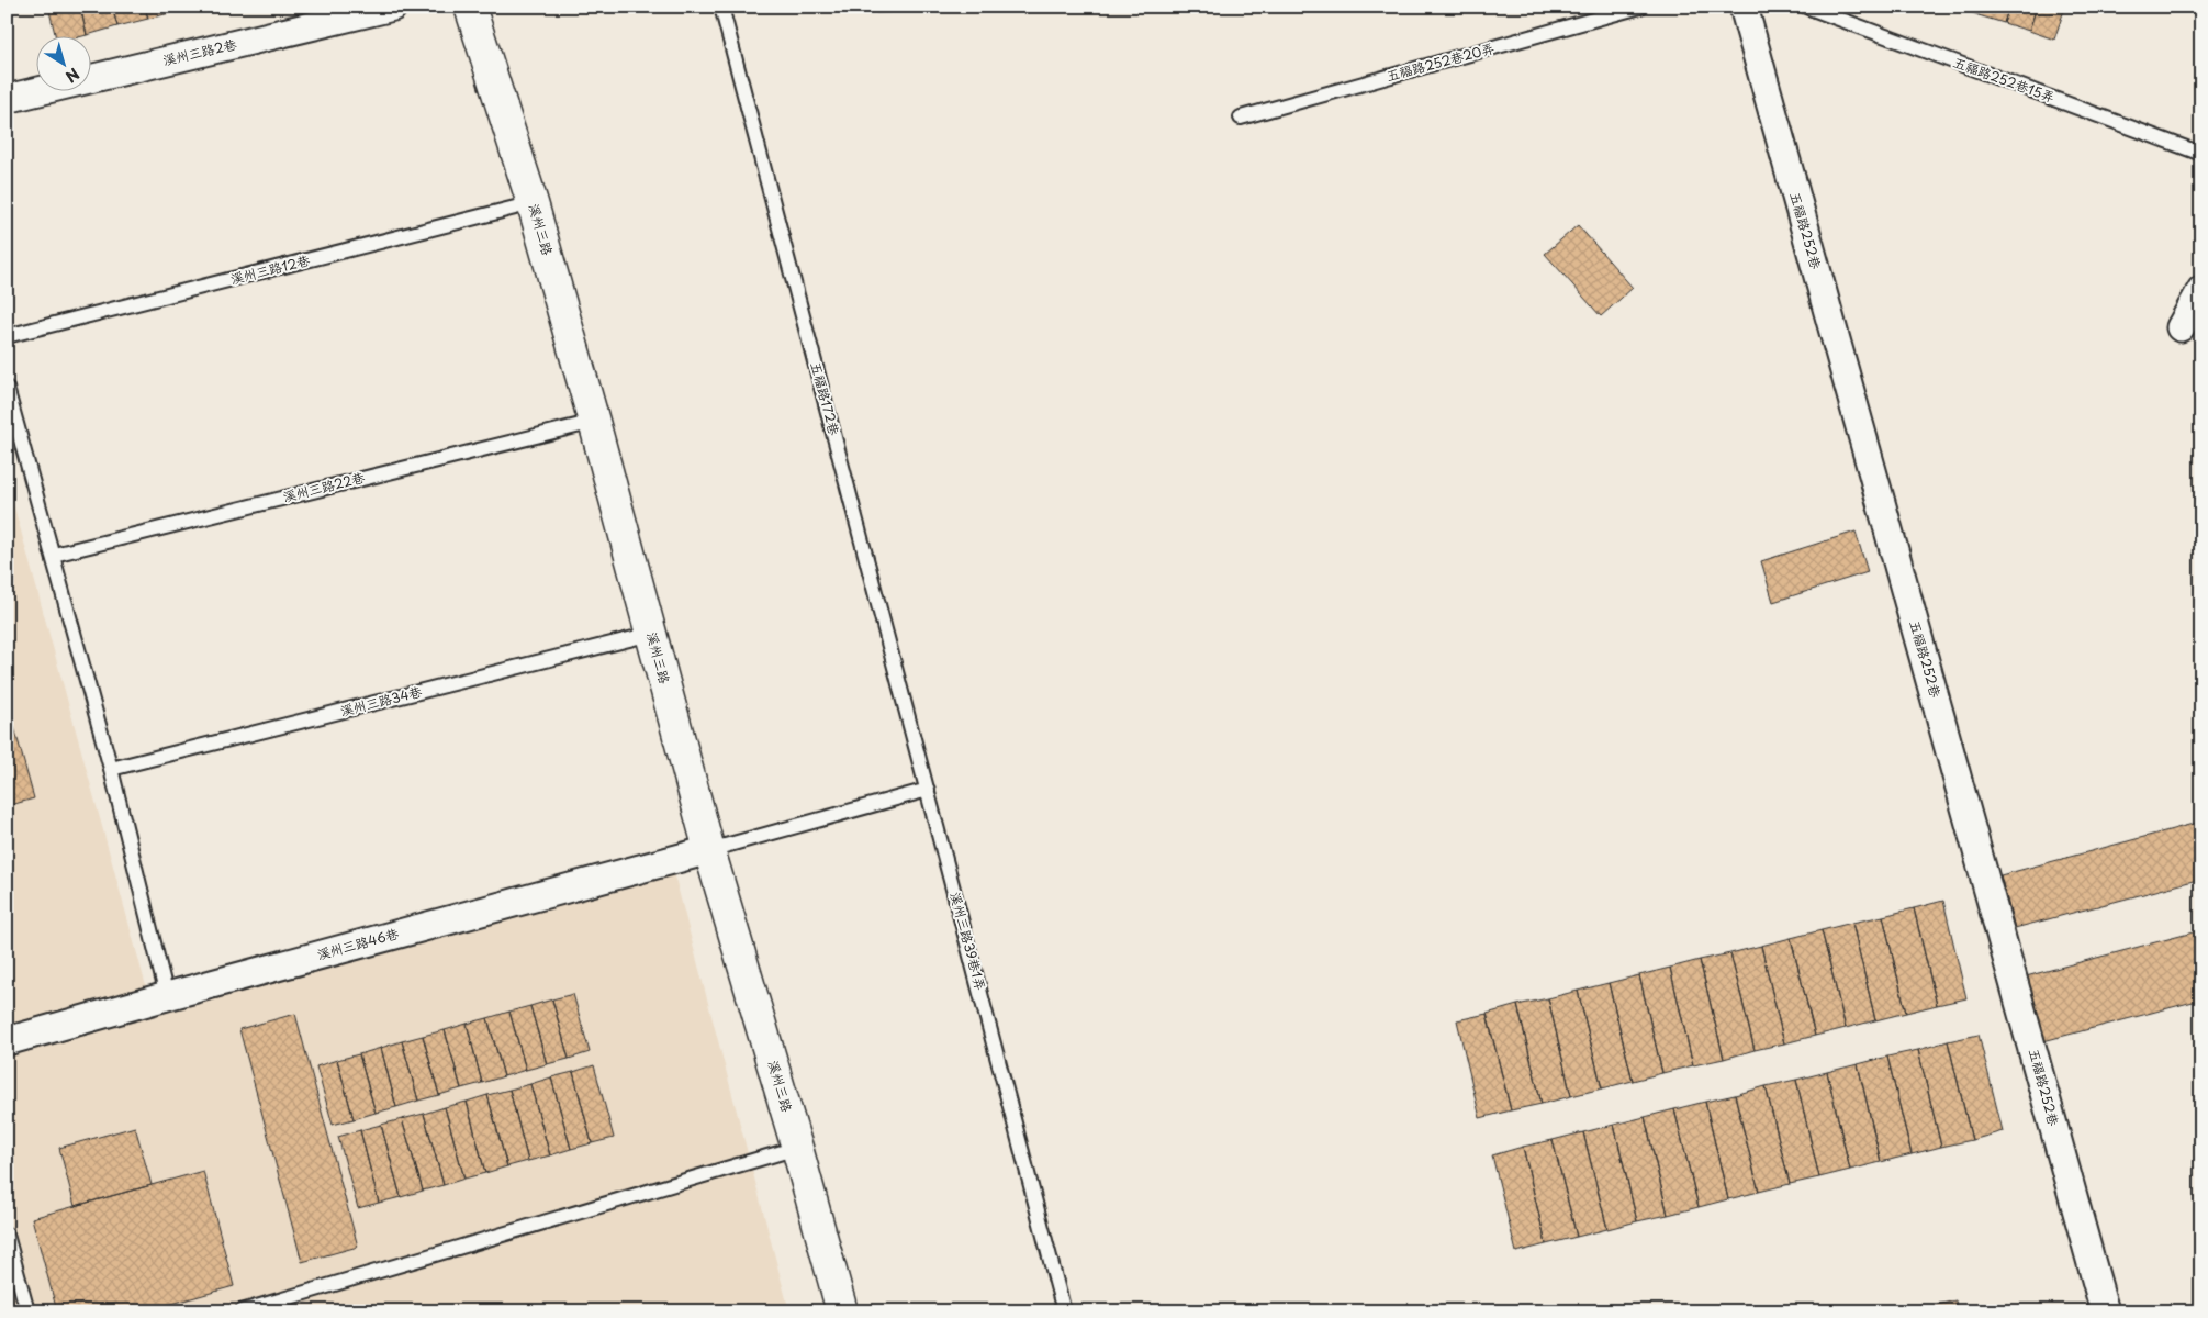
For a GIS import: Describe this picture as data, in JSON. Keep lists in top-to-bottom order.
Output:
{
  "streets": {
    "street": [
      "溪州三路2巷",
      "溪州三路",
      "五福路252巷",
      "溪州三路46巷"
    ],
    "lane": [
      "五福路252巷20弄",
      "五福路252巷15弄",
      "溪州三路12巷",
      "五福路172巷",
      "溪州三路22巷",
      "溪州三路34巷",
      "溪州三路39巷1弄"
    ]
  },
  "crossings": [
    ["溪州三路", "溪州三路12巷"],
    ["溪州三路", "溪州三路22巷"],
    ["溪州三路", "溪州三路34巷"],
    ["溪州三路", "溪州三路46巷"],
    ["五福路172巷", "溪州三路39巷1弄"]
  ],
  "north": "bottom right"
}
